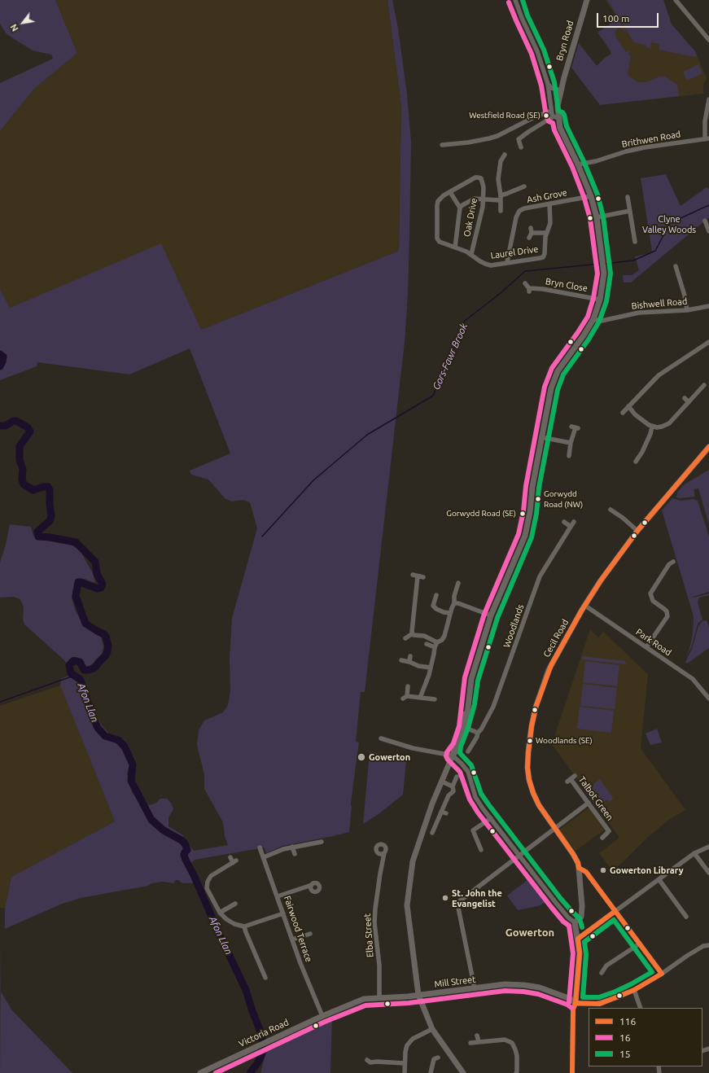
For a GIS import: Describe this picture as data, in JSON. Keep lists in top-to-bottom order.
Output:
{
  "streets": {
    "main road": [
      "Bryn Road",
      "Cecil Road",
      "Mill Street",
      "Victoria Road"
    ],
    "street": [
      "Brithwen Road",
      "Ash Grove",
      "Oak Drive",
      "Laurel Drive",
      "Bryn Close",
      "Bishwell Road",
      "Woodlands",
      "Park Road",
      "Talbot Green",
      "Fairwood Terrace",
      "Elba Street"
    ]
  },
  "crossings": [
    ["Bryn Road", "Brithwen Road"],
    ["Bryn Road", "Ash Grove"],
    ["Bryn Road", "Bryn Close"],
    ["Bryn Road", "Bishwell Road"],
    ["Bryn Road", "Mill Street"],
    ["Ash Grove", "Laurel Drive"],
    ["Oak Drive", "Laurel Drive"],
    ["Cecil Road", "Park Road"],
    ["Fairwood Terrace", "Victoria Road"],
    ["Elba Street", "Mill Street"],
    ["Mill Street", "Victoria Road"]
  ],
  "districts": ["Gowerton"],
  "water": ["Gors-Fawr Brook", "Afon Llan"],
  "parks": ["Clyne Valley Woods"],
  "places": [
    "Westfield Road (SE)",
    "Gorwydd Road (NW)",
    "Gorwydd Road (SE)",
    "Woodlands (SE)",
    "Gowerton",
    "Gowerton Library",
    "St. John the Evangelist"
  ],
  "lines": ["transit line 15", "transit line 16", "transit line 116"],
  "legend": ["116", "16", "15"],
  "scale_bar": "100 m",
  "north": "bottom left"
}
